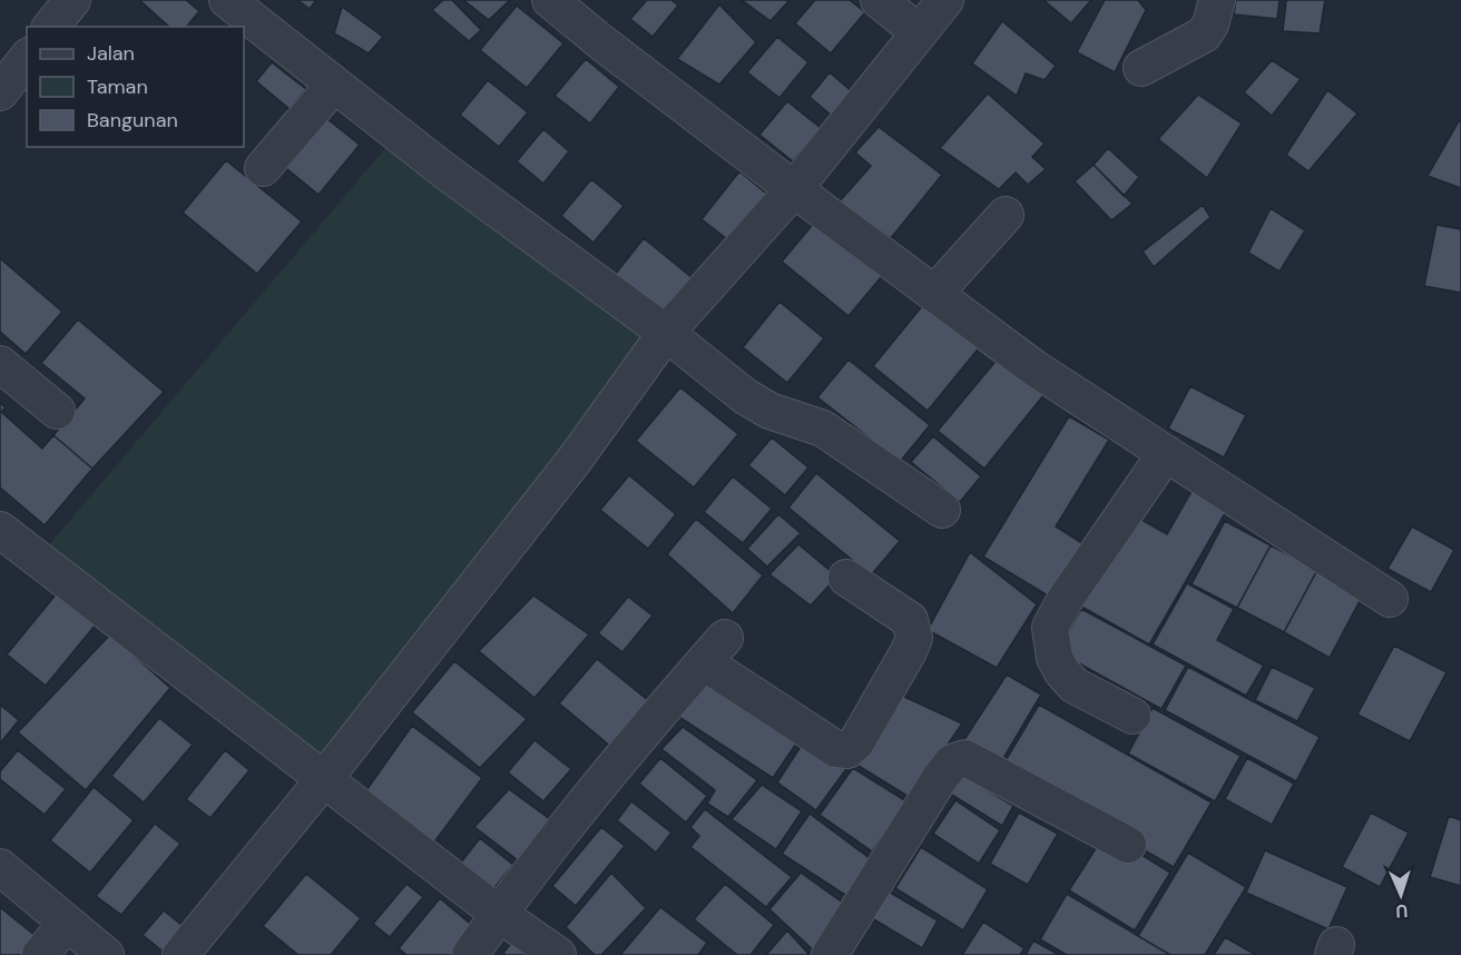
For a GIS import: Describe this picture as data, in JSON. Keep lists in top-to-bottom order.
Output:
{
  "legend": ["Jalan", "Taman", "Bangunan"],
  "north": "bottom"
}
